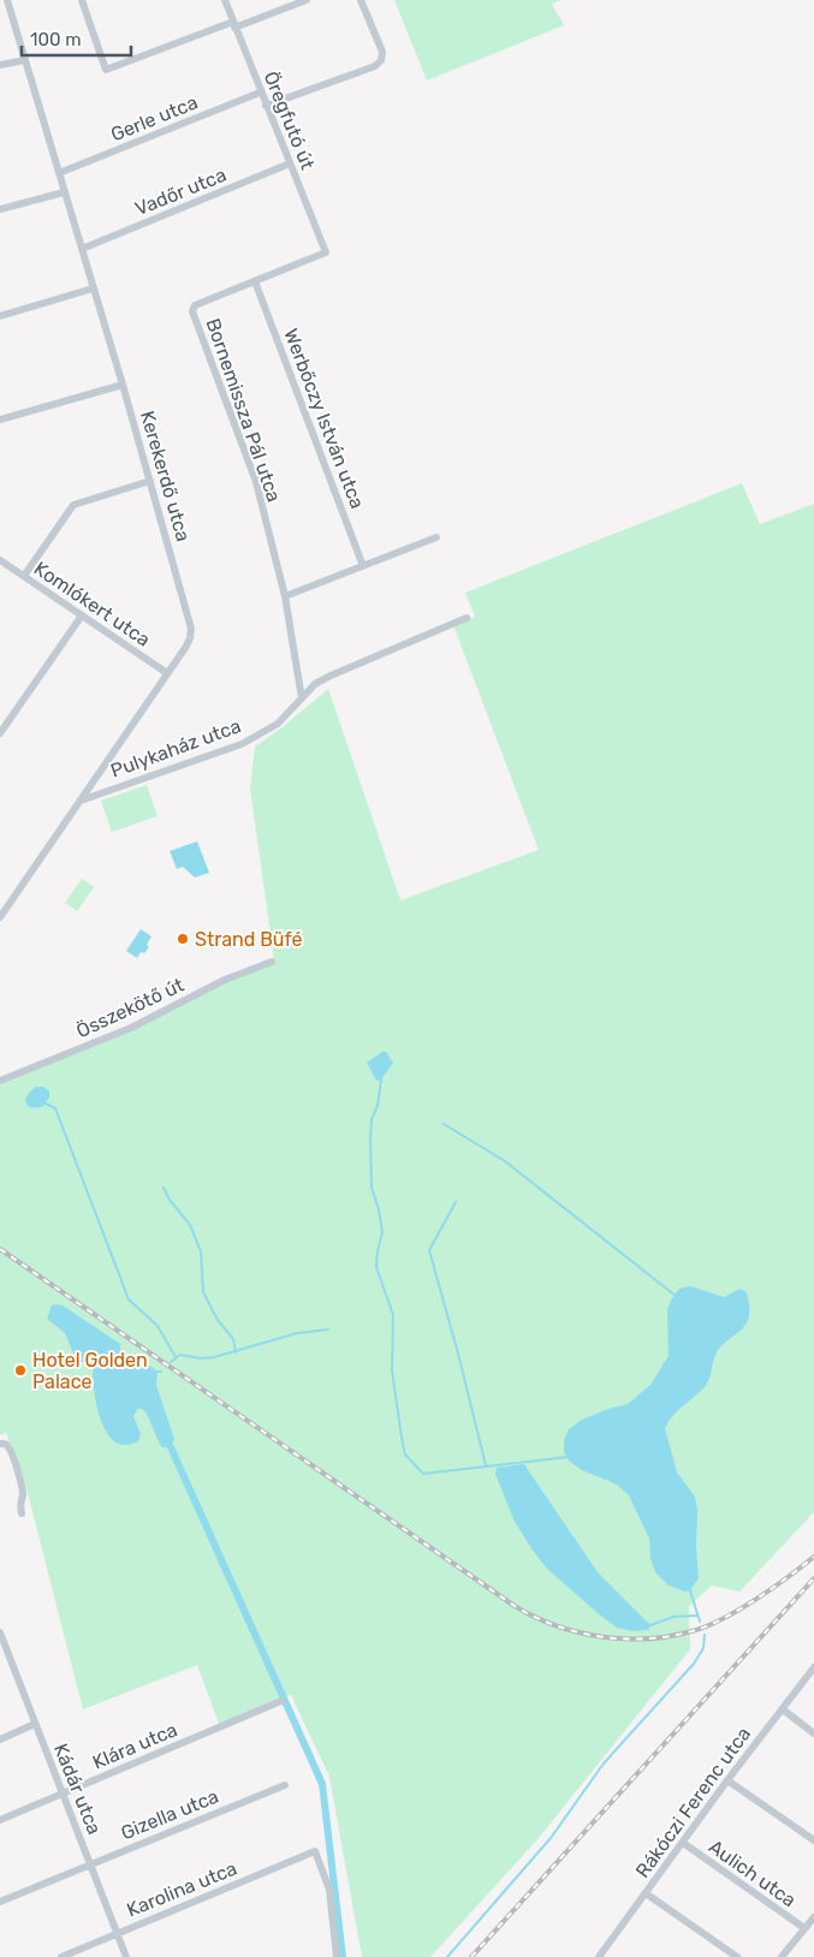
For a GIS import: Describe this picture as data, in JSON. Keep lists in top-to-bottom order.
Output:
{
  "streets": {
    "street": [
      "Gerle utca",
      "Öregfutó út",
      "Vadőr utca",
      "Bornemissza Pál utca",
      "Werbőczy István utca",
      "Kerekerdő utca",
      "Komlókert utca",
      "Pulykaház utca",
      "Összekötő út",
      "Klára utca",
      "Kádár utca",
      "Rákóczi Ferenc utca",
      "Gizella utca",
      "Aulich utca",
      "Karolina utca"
    ]
  },
  "crossings": [
    ["Gerle utca", "Öregfutó út"],
    ["Gerle utca", "Kerekerdő utca"],
    ["Öregfutó út", "Vadőr utca"],
    ["Öregfutó út", "Bornemissza Pál utca"],
    ["Vadőr utca", "Kerekerdő utca"],
    ["Bornemissza Pál utca", "Werbőczy István utca"],
    ["Bornemissza Pál utca", "Pulykaház utca"],
    ["Kerekerdő utca", "Komlókert utca"],
    ["Kerekerdő utca", "Pulykaház utca"],
    ["Klára utca", "Kádár utca"],
    ["Kádár utca", "Gizella utca"],
    ["Kádár utca", "Karolina utca"],
    ["Rákóczi Ferenc utca", "Aulich utca"]
  ],
  "places": ["Strand Büfé", "Hotel Golden Palace"],
  "scale_bar": "100 m"
}
